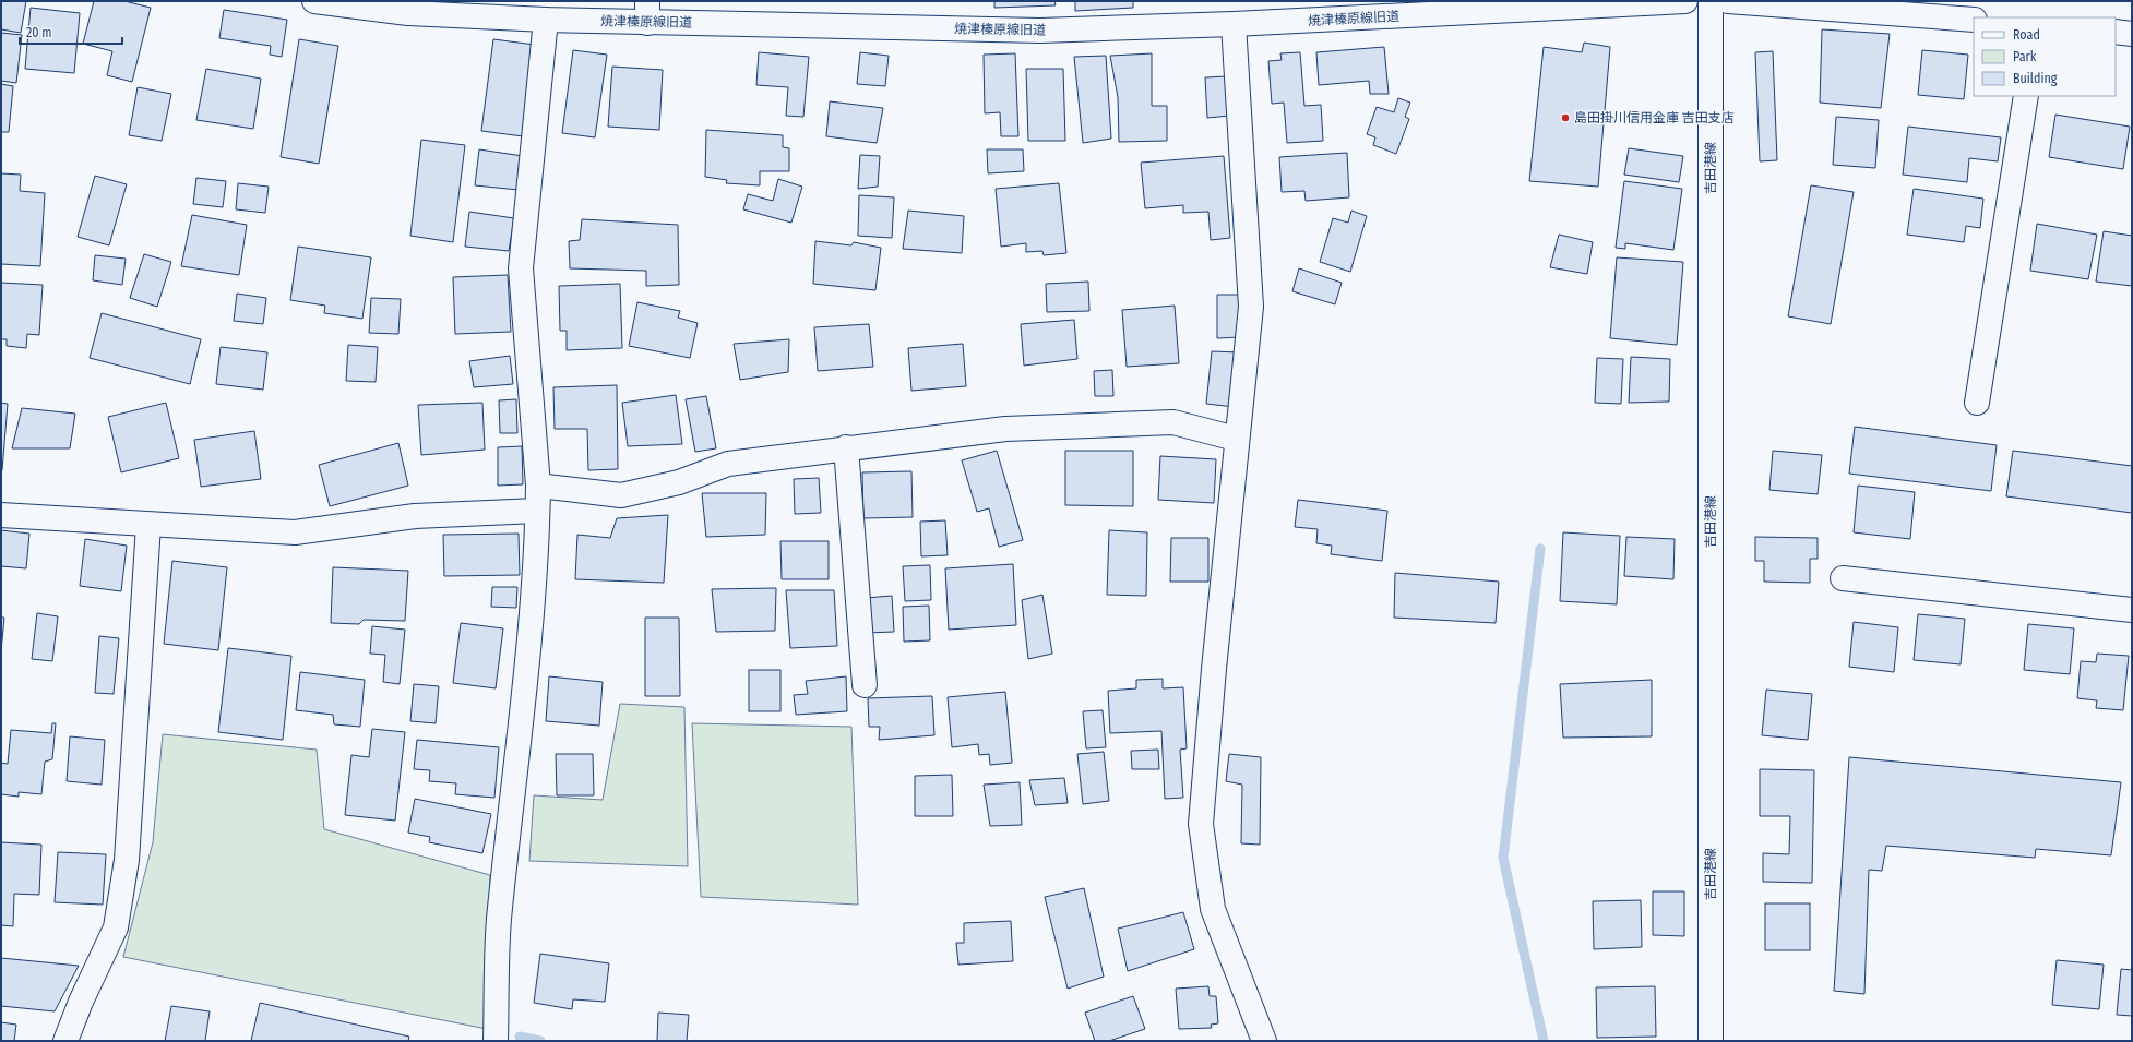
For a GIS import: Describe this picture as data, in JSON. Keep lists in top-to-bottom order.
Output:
{
  "streets": {
    "street": ["焼津榛原線旧道", "吉田港線"]
  },
  "places": ["島田掛川信用金庫 吉田支店"],
  "legend": ["Road", "Park", "Building"],
  "scale_bar": "20 m"
}
